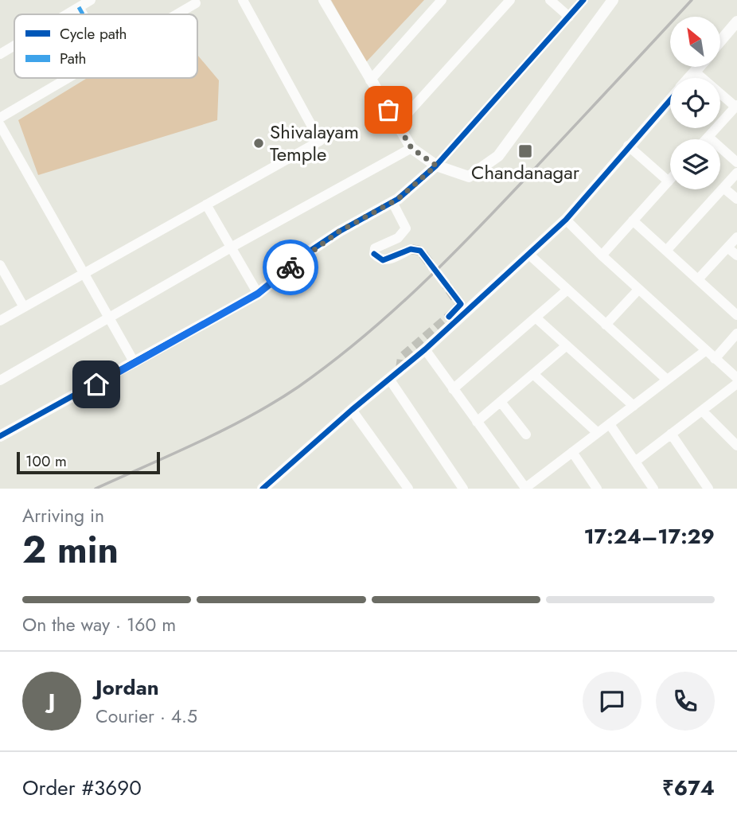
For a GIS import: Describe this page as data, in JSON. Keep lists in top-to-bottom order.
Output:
{
  "places": {
    "other": ["Shivalayam Temple"],
    "transit": ["Chandanagar"]
  },
  "legend": ["Cycle path", "Path"],
  "scale_bar": "100 m",
  "north": "top left",
  "page": {
    "scale": "100 m",
    "heading": ["2 min", "Arriving in", "17:24–17:29"],
    "panel": [
      "Jordan",
      "Courier · 4.5",
      "Order #3690",
      "₹674"
    ],
    "bar": "On the way · 160 m",
    "round": "J"
  }
}
